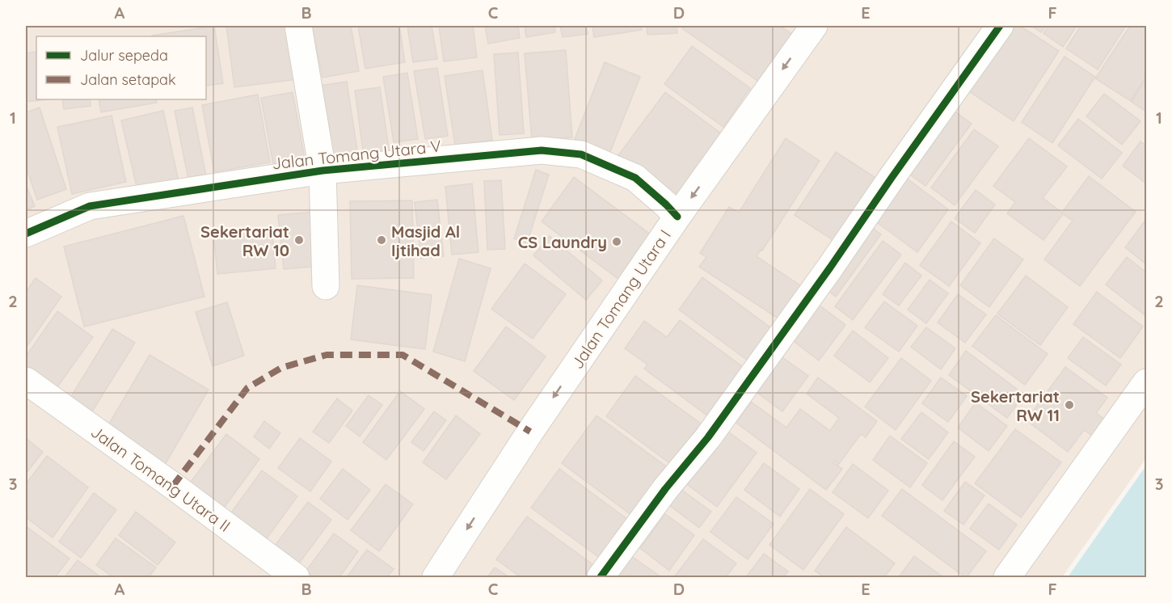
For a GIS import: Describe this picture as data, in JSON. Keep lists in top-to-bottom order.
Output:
{
  "streets": {
    "street": ["Jalan Tomang Utara V", "Jalan Tomang Utara I", "Jalan Tomang Utara II"]
  },
  "crossings": [
    ["Jalan Tomang Utara V", "Jalan Tomang Utara I"]
  ],
  "places": [
    "Sekertariat RW 10",
    "Masjid Al Ijtihad",
    "CS Laundry",
    "Sekertariat RW 11"
  ],
  "legend": ["Jalur sepeda", "Jalan setapak"],
  "grid": {
    "columns": [
      "A",
      "B",
      "C",
      "D",
      "E",
      "F"
    ],
    "rows": ["1", "2", "3"]
  }
}
